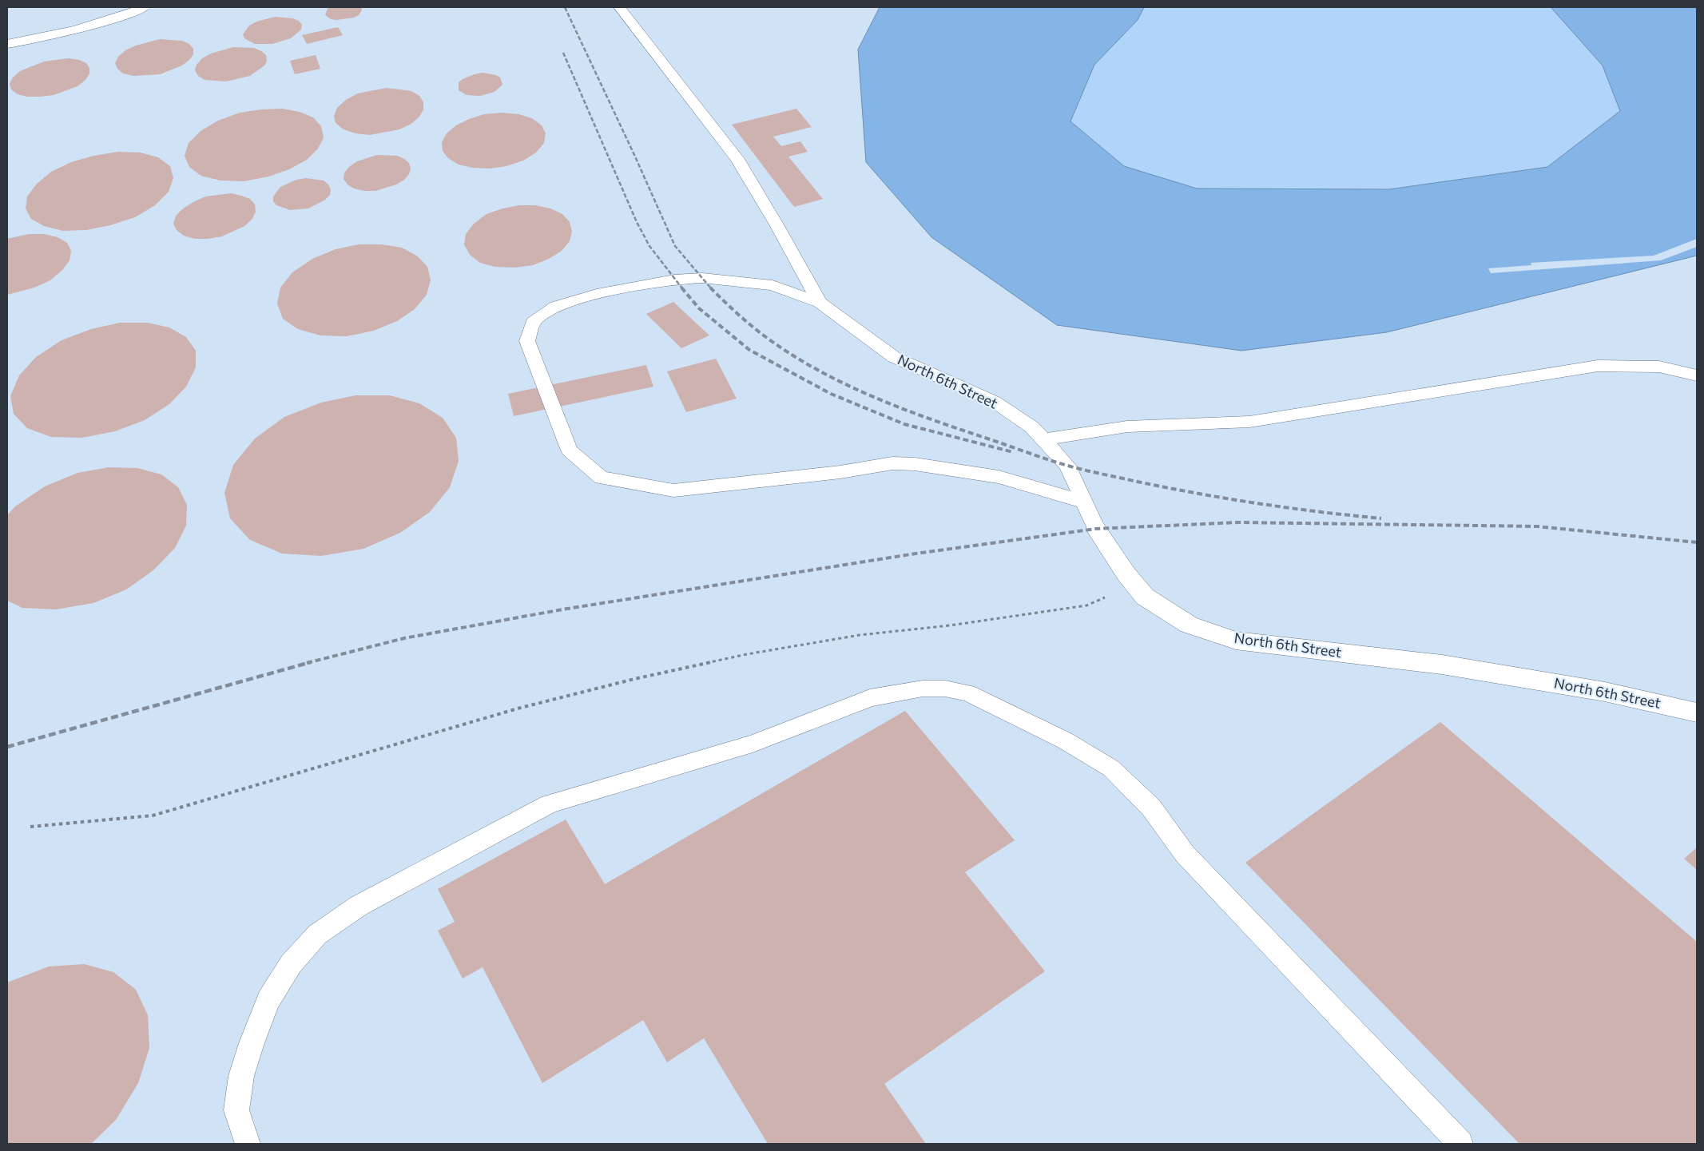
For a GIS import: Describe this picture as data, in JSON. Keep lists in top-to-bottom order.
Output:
{
  "streets": {
    "street": ["North 6th Street"]
  }
}
